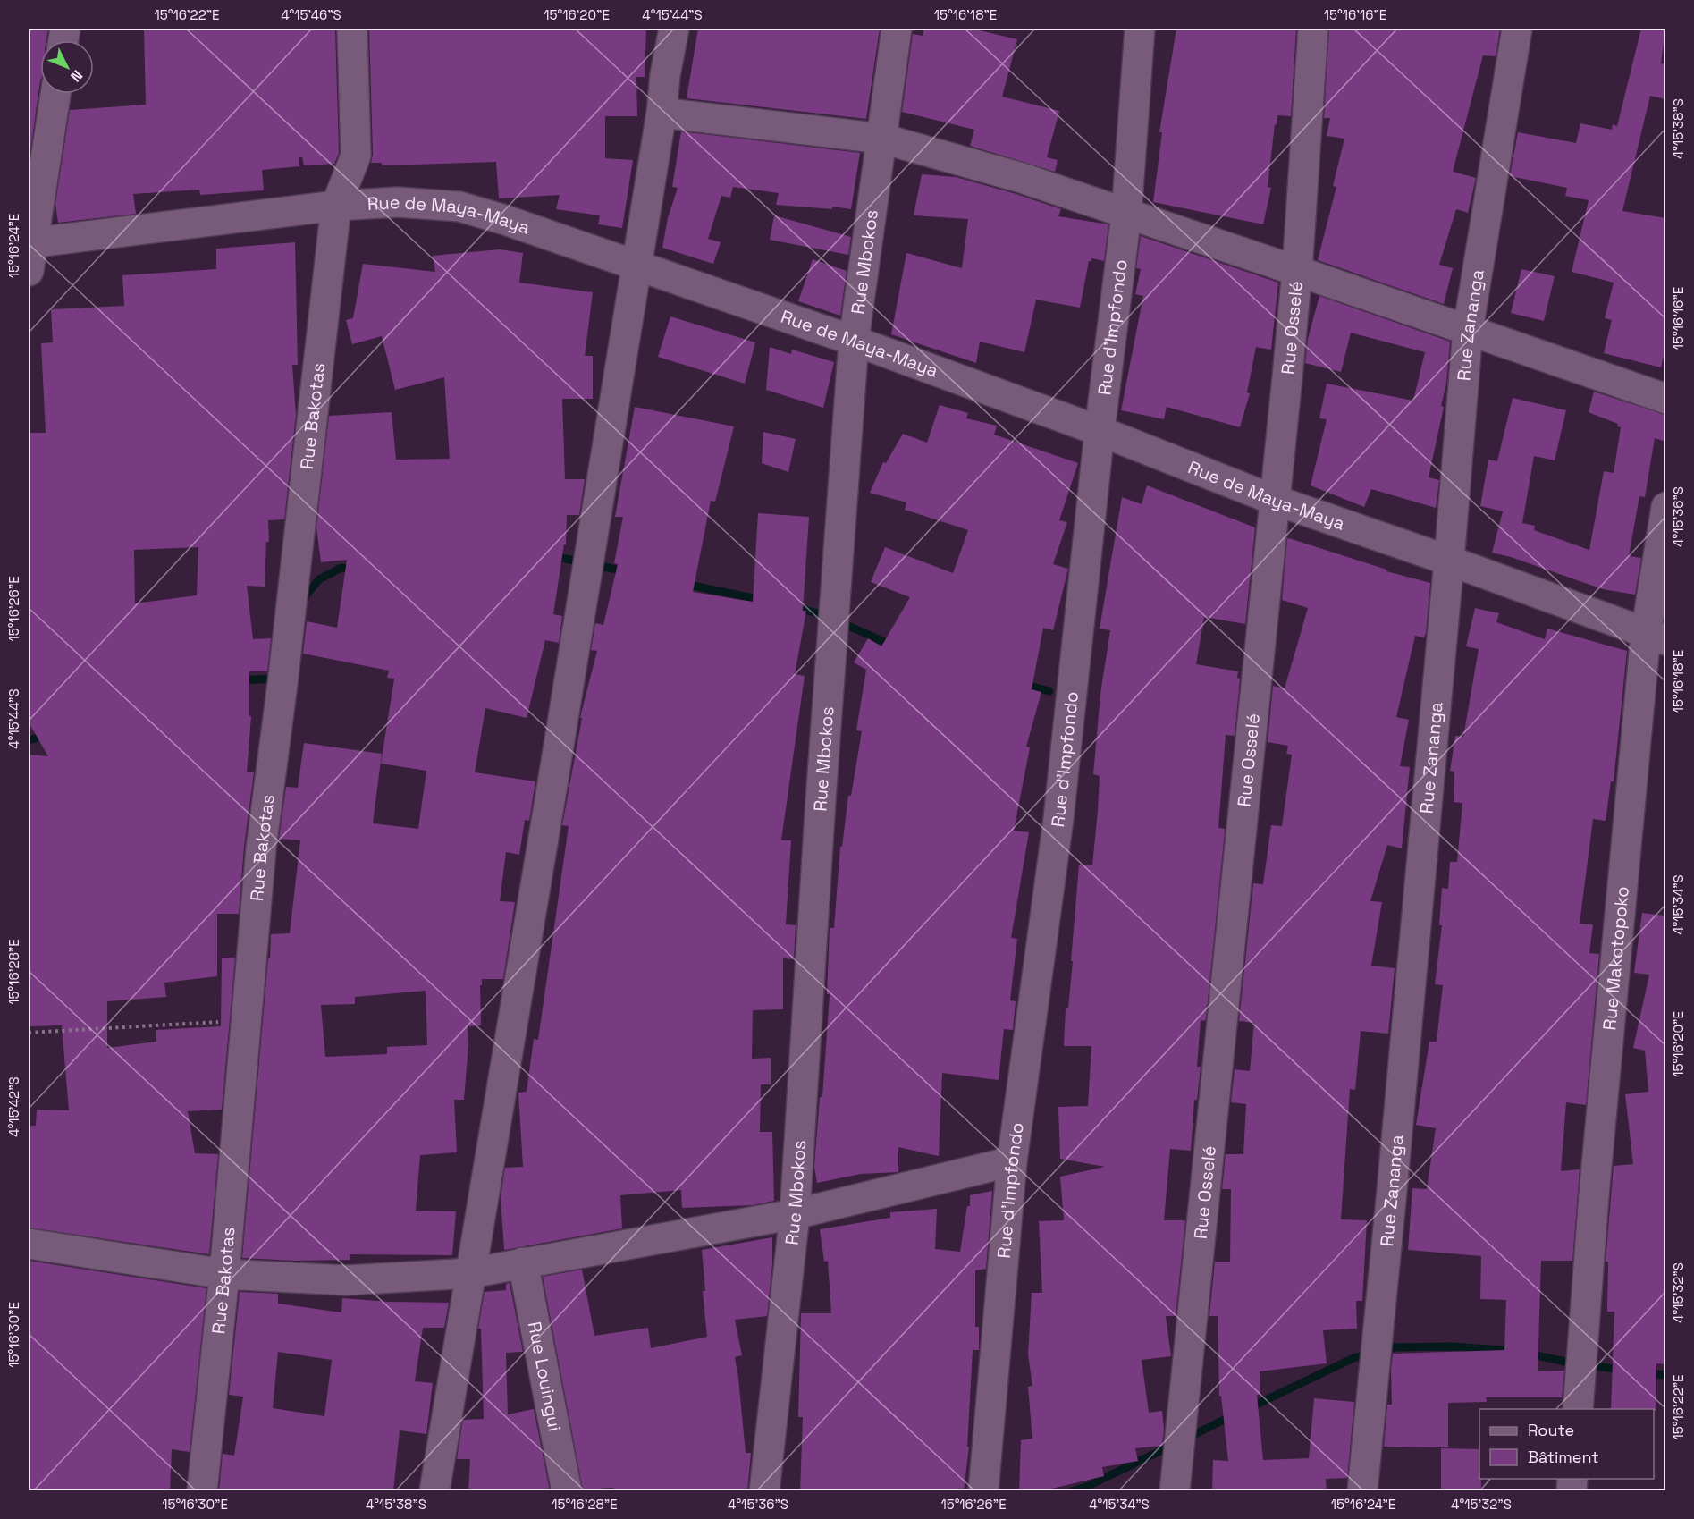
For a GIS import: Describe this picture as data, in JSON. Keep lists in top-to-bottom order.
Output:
{
  "streets": {
    "street": [
      "Rue de Maya-Maya",
      "Rue Mbokos",
      "Rue Zananga",
      "Rue Osselé",
      "Rue d'Impfondo",
      "Rue Bakotas",
      "Rue Makotopoko",
      "Rue Louingui"
    ]
  },
  "crossings": [
    ["Rue de Maya-Maya", "Rue Mbokos"],
    ["Rue de Maya-Maya", "Rue Zananga"],
    ["Rue de Maya-Maya", "Rue Osselé"],
    ["Rue de Maya-Maya", "Rue d'Impfondo"],
    ["Rue de Maya-Maya", "Rue Bakotas"],
    ["Rue de Maya-Maya", "Rue Makotopoko"]
  ],
  "legend": ["Route", "Bâtiment"],
  "north": "bottom right",
  "coordinates": [
    "15°16'22\"E",
    "4°15'46\"S",
    "15°16'20\"E",
    "4°15'44\"S",
    "15°16'18\"E",
    "15°16'16\"E",
    "4°15'38\"S",
    "15°16'24\"E",
    "4°15'36\"S",
    "15°16'26\"E",
    "4°15'34\"S",
    "15°16'28\"E",
    "4°15'42\"S",
    "4°15'32\"S",
    "15°16'30\"E"
  ]
}
